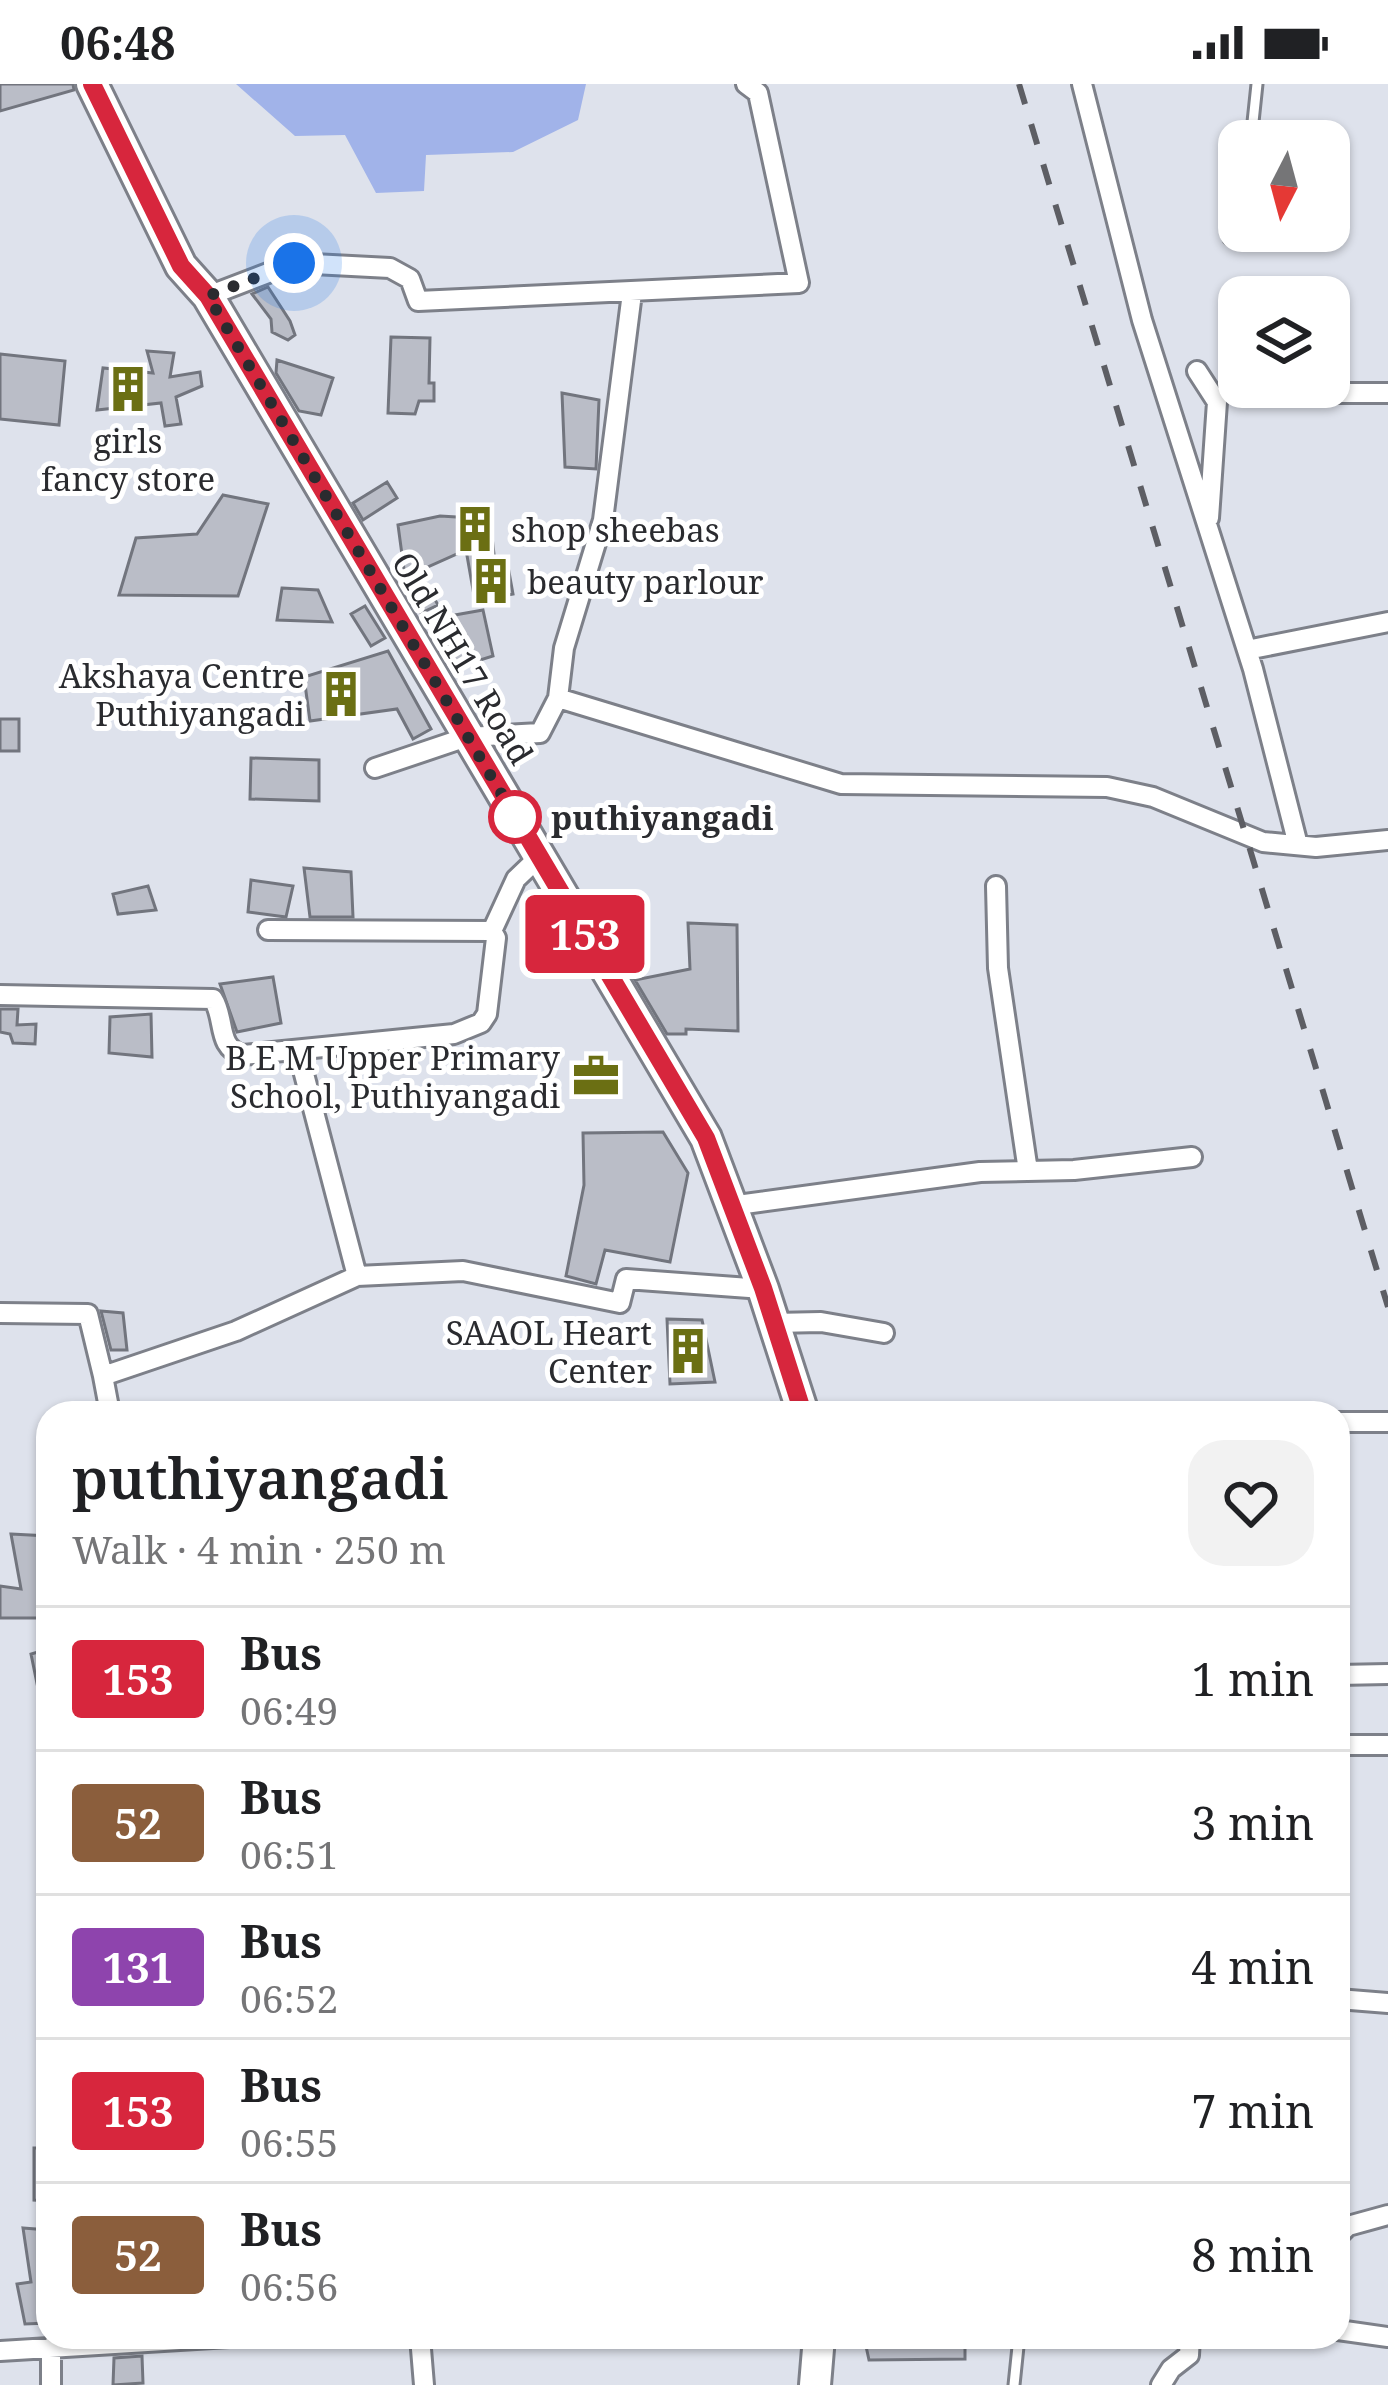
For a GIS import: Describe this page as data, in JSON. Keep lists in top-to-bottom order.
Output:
{
  "streets": {
    "main road": ["Old NH17 Road"]
  },
  "places": {
    "building": [
      "girls fancy store",
      "shop sheebas",
      "beauty parlour",
      "Akshaya Centre Puthiyangadi",
      "SAAOL Heart Center"
    ],
    "other": ["puthiyangadi"],
    "office": ["B E M Upper Primary School, Puthiyangadi"]
  },
  "lines": ["bus line 153"],
  "north": "bottom",
  "page": {
    "status": "06:48",
    "on_map": "153",
    "heading": ["puthiyangadi", "Walk · 4 min · 250 m"],
    "list": [
      {
        "mark": "153",
        "name": "Bus",
        "note": "06:49",
        "value": "1 min"
      },
      {
        "mark": "52",
        "name": "Bus",
        "note": "06:51",
        "value": "3 min"
      },
      {
        "mark": "131",
        "name": "Bus",
        "note": "06:52",
        "value": "4 min"
      },
      {
        "mark": "153",
        "name": "Bus",
        "note": "06:55",
        "value": "7 min"
      },
      {
        "mark": "52",
        "name": "Bus",
        "note": "06:56",
        "value": "8 min"
      }
    ]
  }
}
